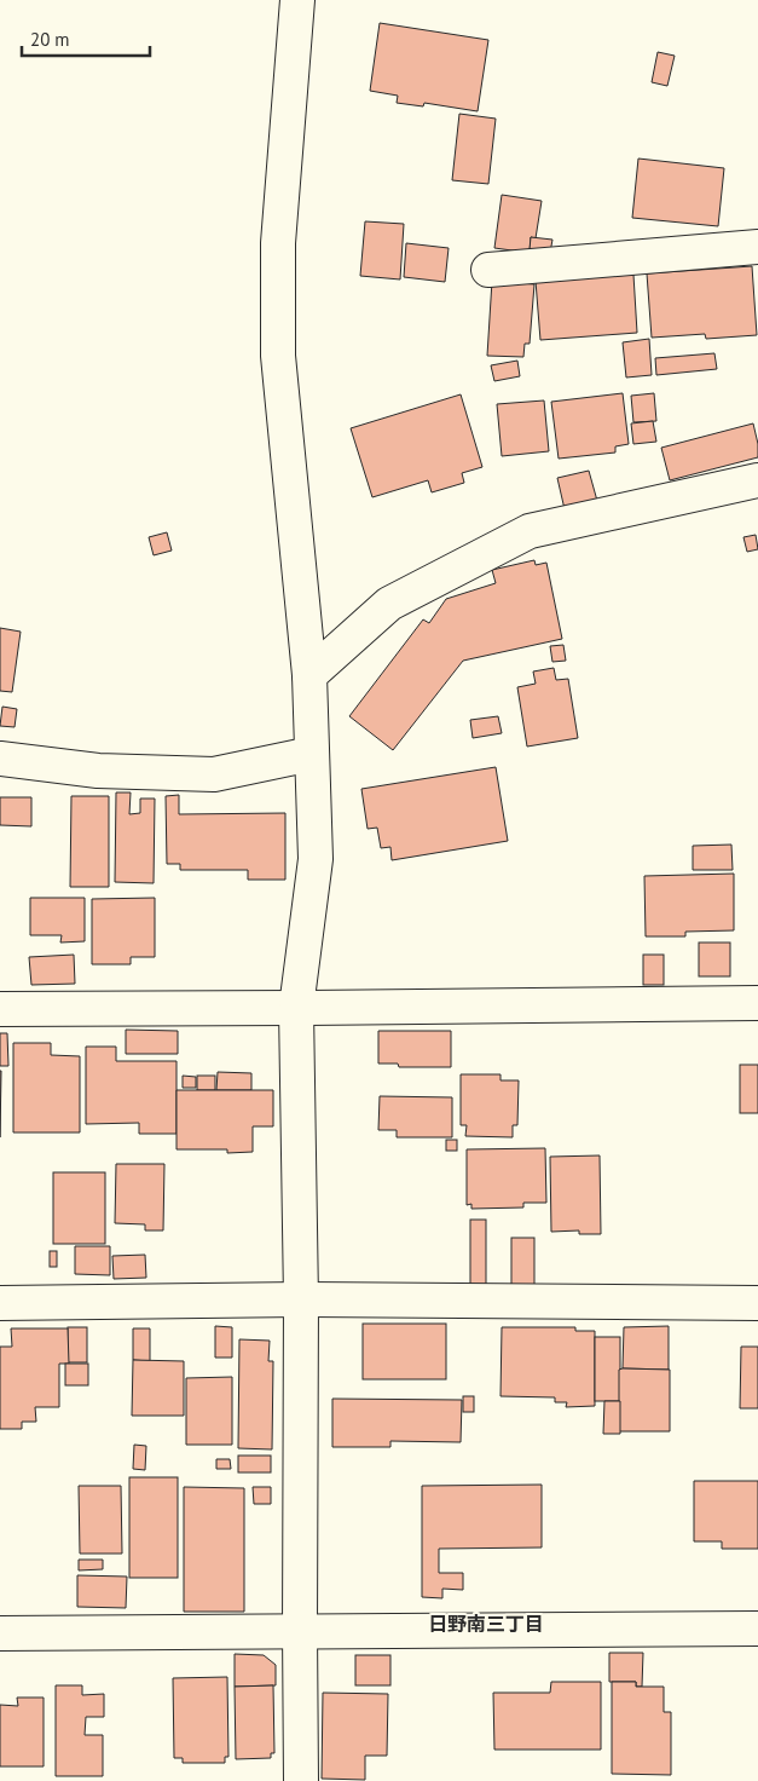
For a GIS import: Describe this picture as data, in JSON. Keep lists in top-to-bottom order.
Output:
{
  "districts": ["日野南三丁目"],
  "scale_bar": "20 m"
}
